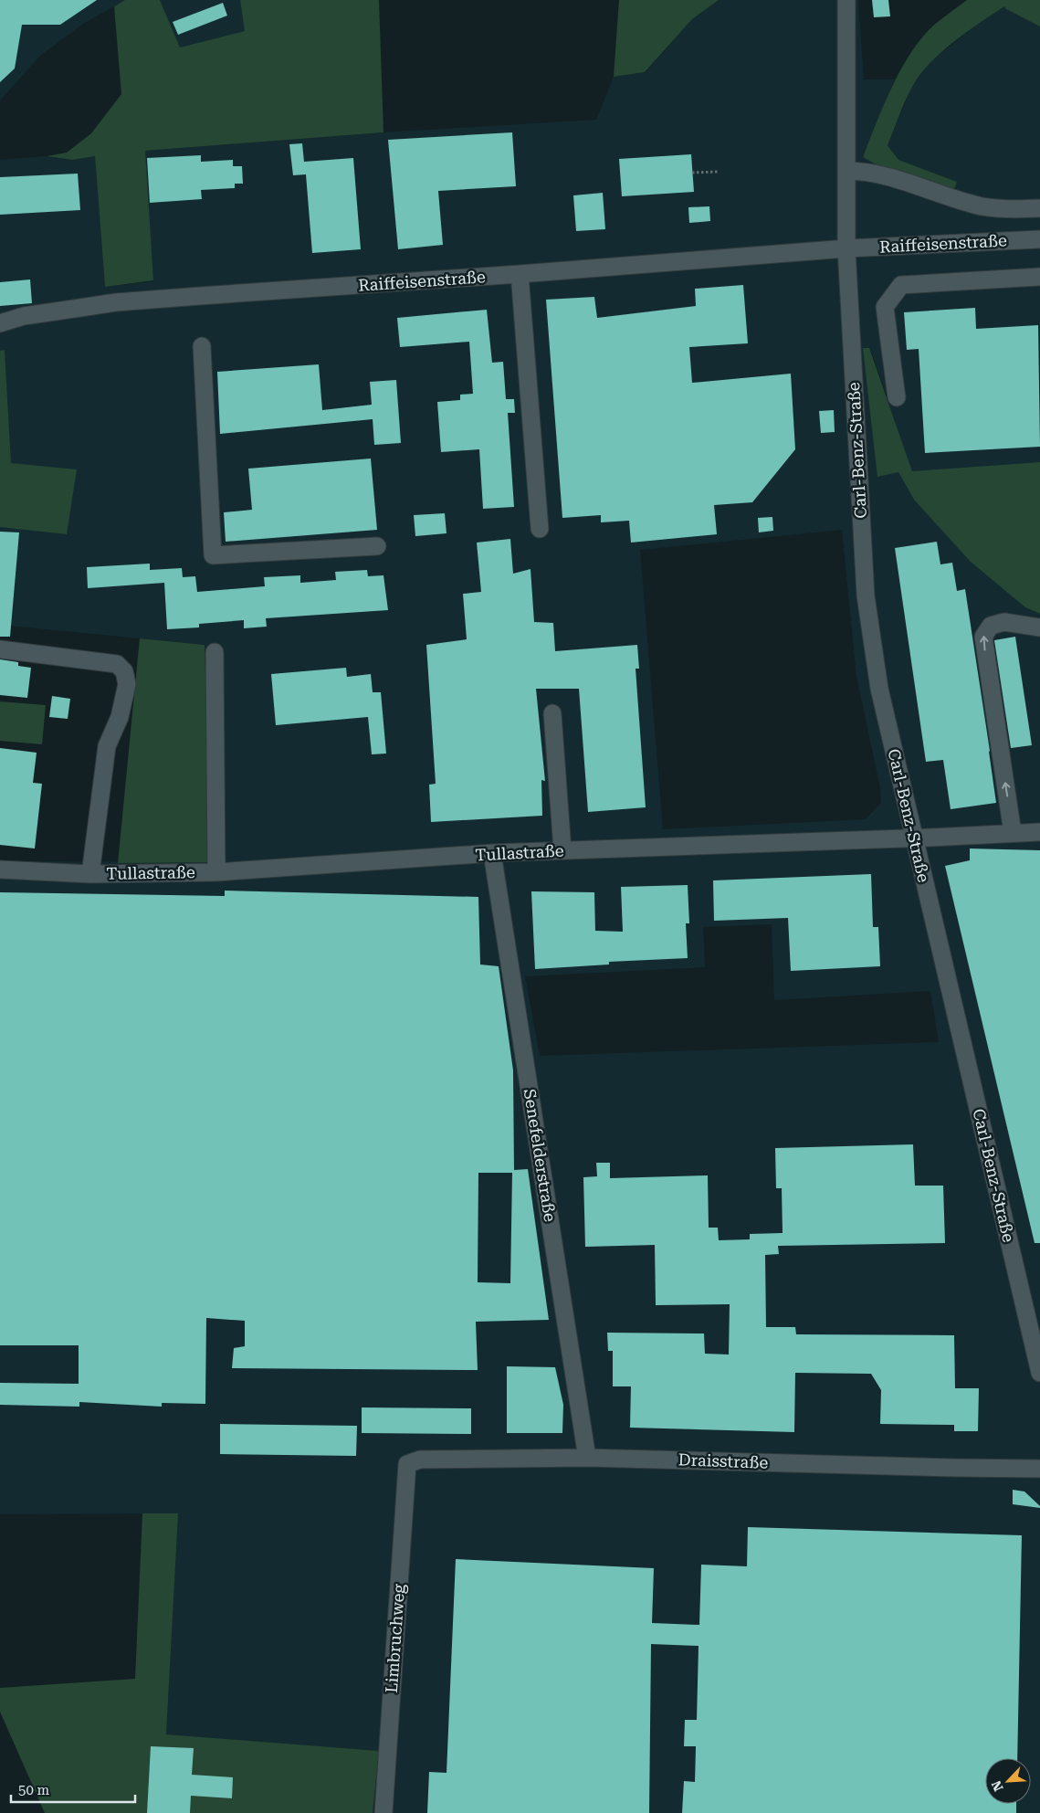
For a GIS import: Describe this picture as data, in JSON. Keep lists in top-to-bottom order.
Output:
{
  "streets": {
    "street": [
      "Raiffeisenstraße",
      "Carl-Benz-Straße",
      "Tullastraße",
      "Senefelderstraße",
      "Draisstraße",
      "Limbruchweg"
    ]
  },
  "crossings": [
    ["Raiffeisenstraße", "Carl-Benz-Straße"],
    ["Carl-Benz-Straße", "Tullastraße"],
    ["Tullastraße", "Senefelderstraße"],
    ["Senefelderstraße", "Draisstraße"],
    ["Draisstraße", "Limbruchweg"]
  ],
  "scale_bar": "50 m",
  "north": "bottom left"
}
